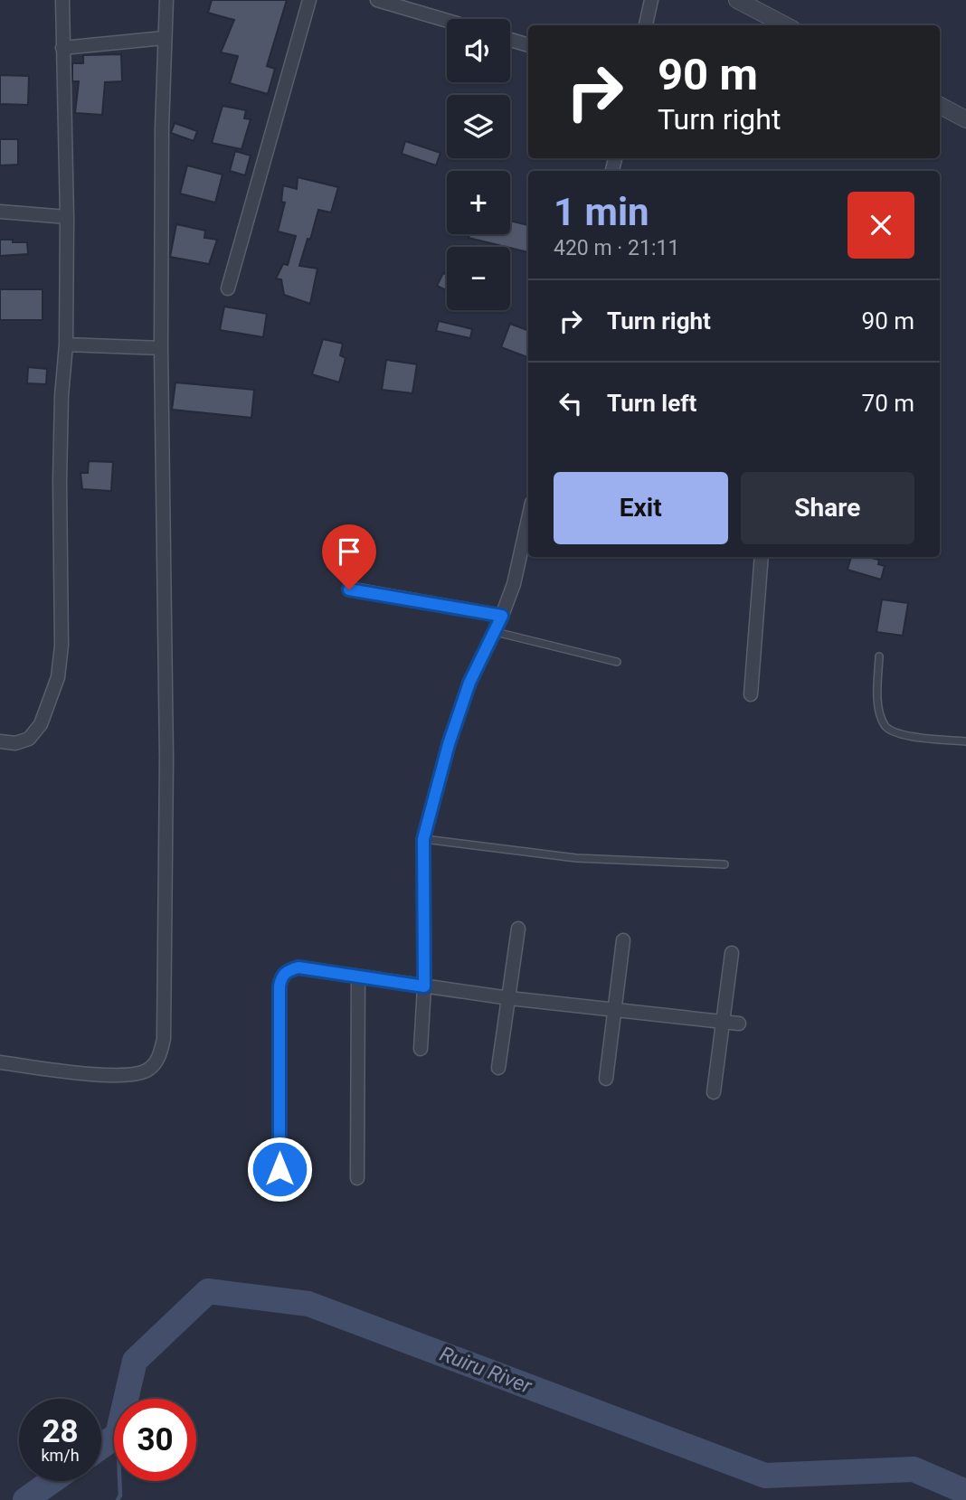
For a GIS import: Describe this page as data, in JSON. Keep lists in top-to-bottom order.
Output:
{
  "water": ["Ruiru River"],
  "page": {
    "map_buttons": ["+", "−"],
    "turn": ["90 m", "Turn right"],
    "heading": ["1 min", "420 m · 21:11"],
    "list": [
      {
        "name": "Turn right",
        "value": "90 m"
      },
      {
        "name": "Turn left",
        "value": "70 m"
      }
    ],
    "buttons": ["Exit", "Share"],
    "speed": "28 km/h",
    "limit": "30"
  }
}
